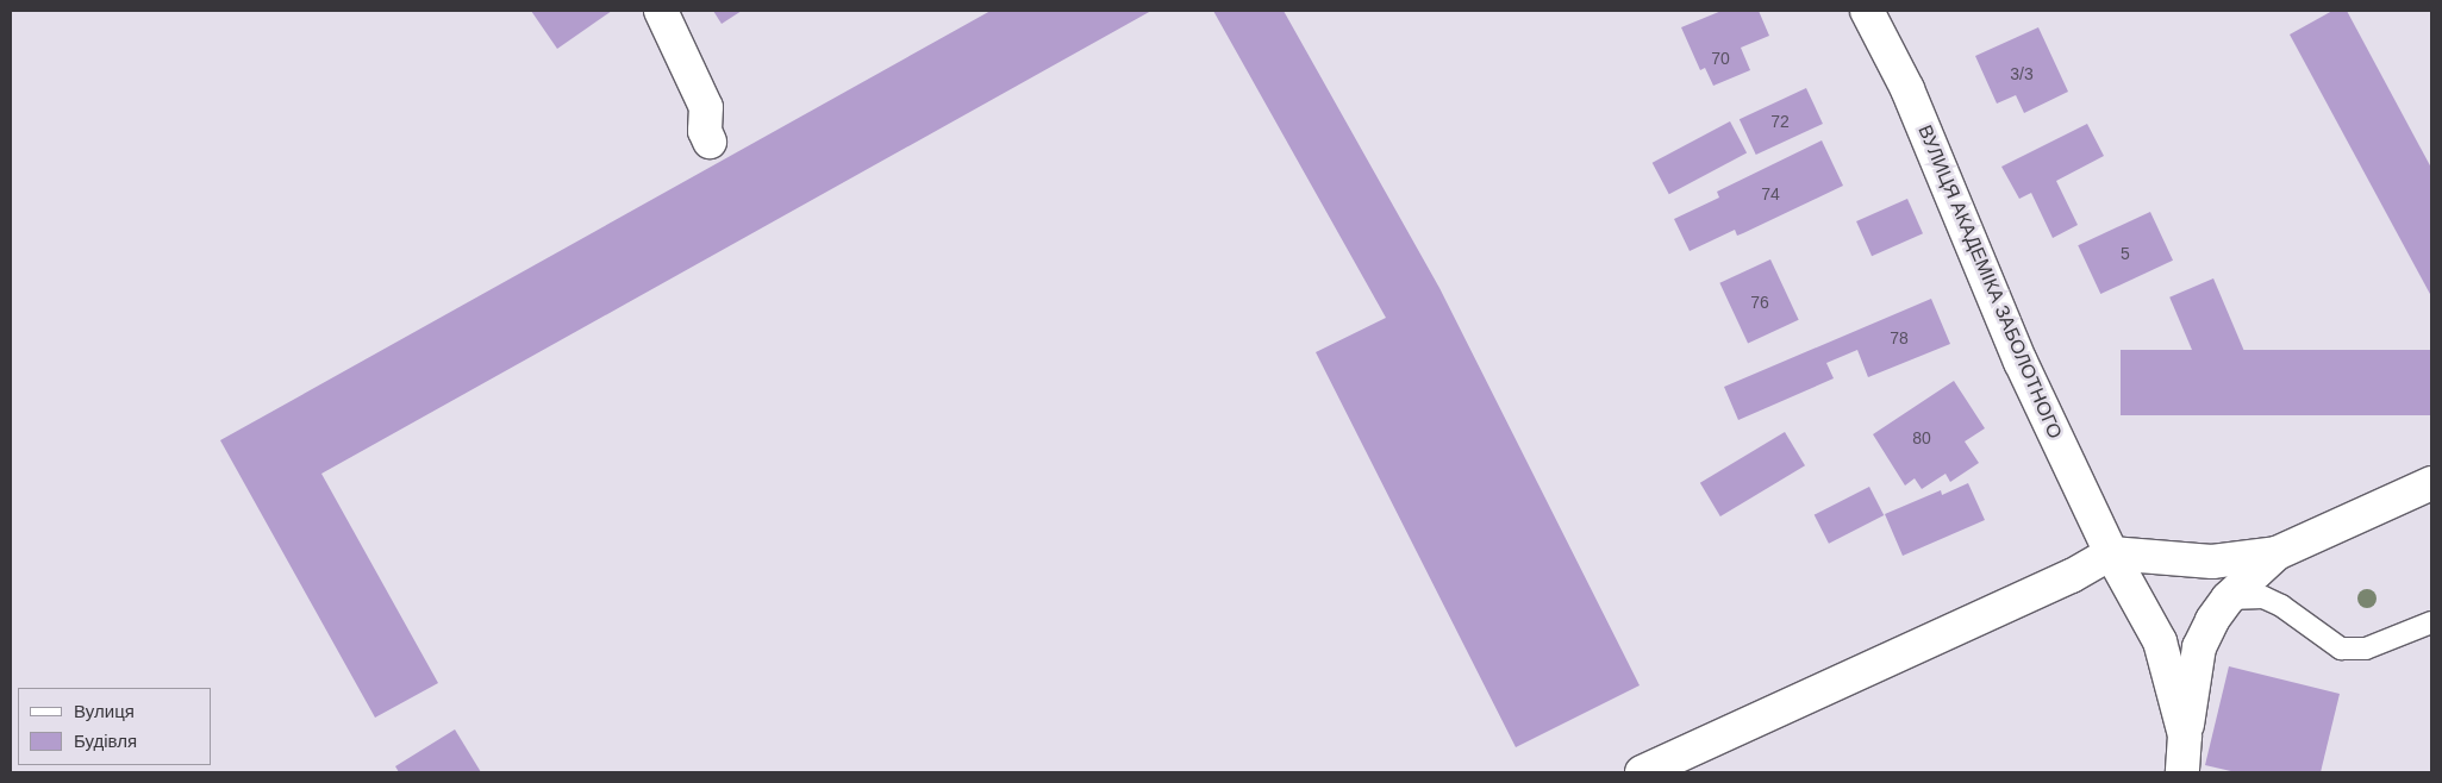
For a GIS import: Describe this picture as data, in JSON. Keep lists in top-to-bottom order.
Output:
{
  "streets": {
    "street": ["ВУЛИЦЯ АКАДЕМІКА ЗАБОЛОТНОГО"]
  },
  "house_numbers": [
    "70",
    "3/3",
    "72",
    "74",
    "5",
    "76",
    "78",
    "80"
  ],
  "legend": ["Вулиця", "Будівля"]
}
